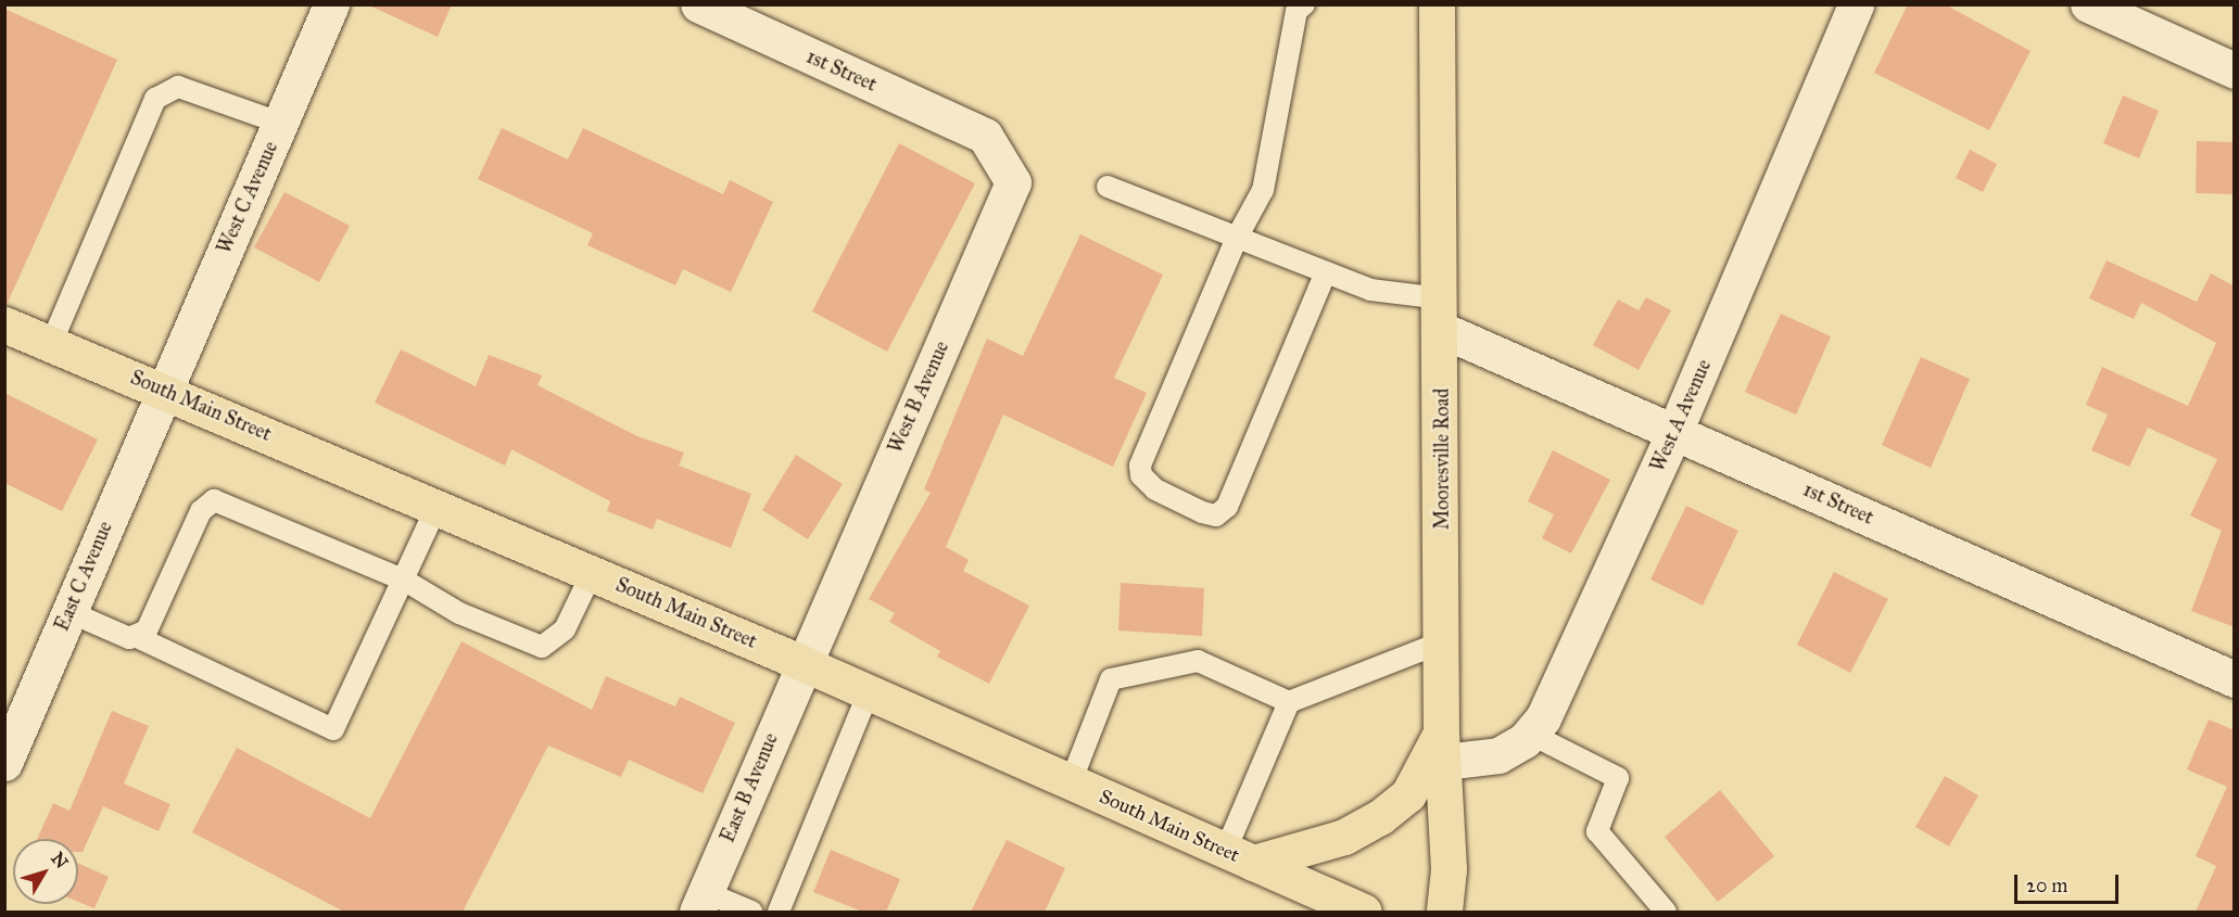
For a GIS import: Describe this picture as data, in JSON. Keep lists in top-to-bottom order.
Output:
{
  "streets": {
    "main road": ["South Main Street", "Mooresville Road"],
    "street": [
      "1st Street",
      "West C Avenue",
      "West B Avenue",
      "West A Avenue",
      "East C Avenue",
      "East B Avenue"
    ]
  },
  "crossings": [
    ["1st Street", "West B Avenue"],
    ["1st Street", "West A Avenue"],
    ["1st Street", "Mooresville Road"],
    ["West C Avenue", "South Main Street"],
    ["West C Avenue", "East C Avenue"],
    ["West B Avenue", "South Main Street"],
    ["West B Avenue", "East B Avenue"],
    ["South Main Street", "East C Avenue"],
    ["South Main Street", "East B Avenue"],
    ["West A Avenue", "Mooresville Road"]
  ],
  "scale_bar": "20 m",
  "north": "top right"
}
